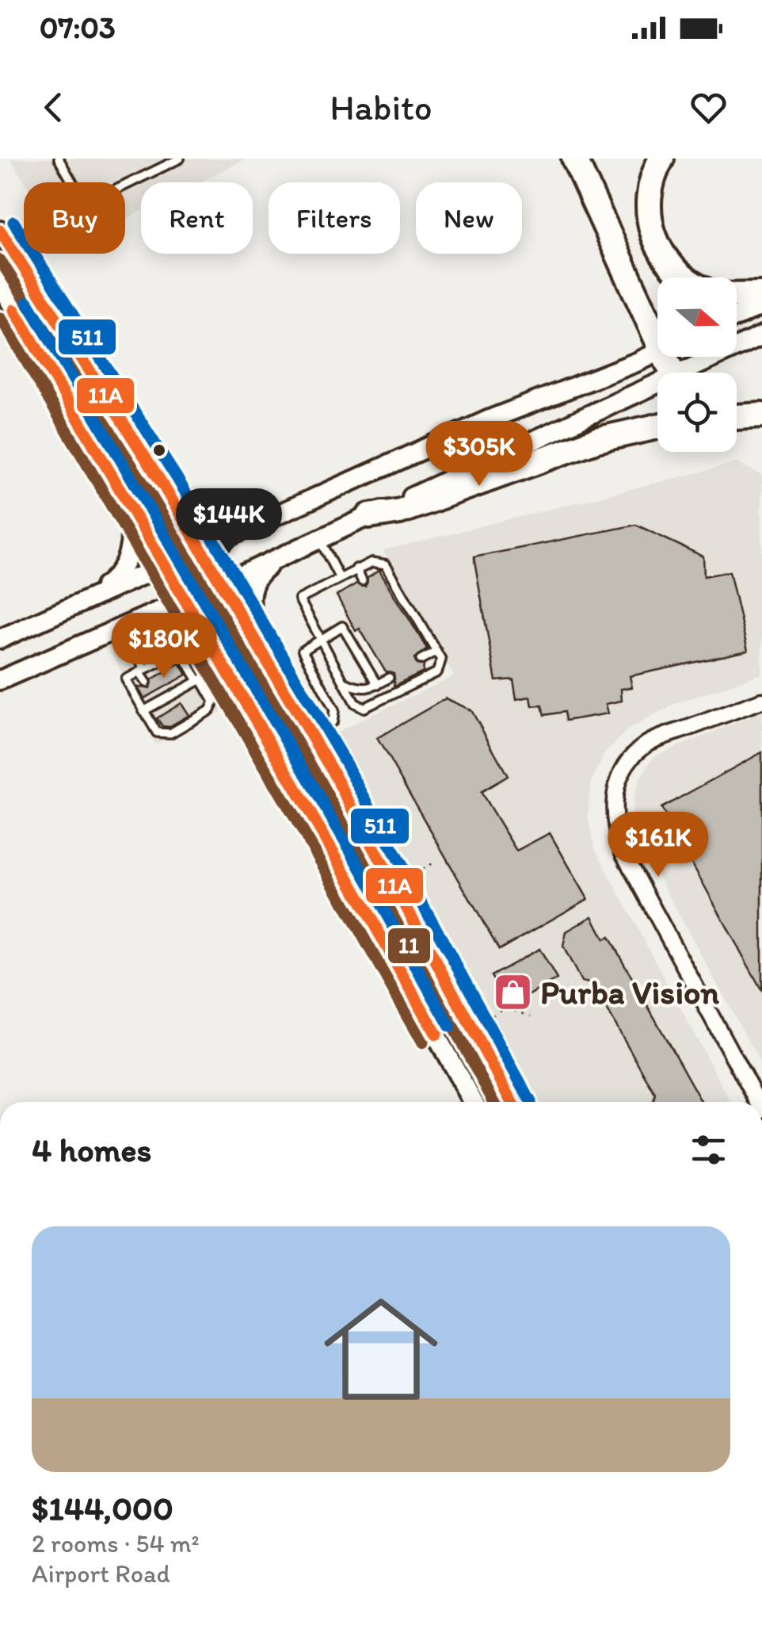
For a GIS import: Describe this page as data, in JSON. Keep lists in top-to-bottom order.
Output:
{
  "places": {
    "shop": ["Purba Vision"]
  },
  "lines": ["transit line 511", "transit line 11A", "transit line 11"],
  "north": "right",
  "page": {
    "status": "07:03",
    "header": "Habito",
    "chip": [
      "Buy",
      "Rent",
      "Filters",
      "New"
    ],
    "price": [
      "$305K",
      "$144K",
      "$180K",
      "$161K"
    ],
    "heading": "4 homes",
    "list": [
      {
        "name": "$144,000",
        "note": "2 rooms · 54 m² · Airport Road"
      }
    ]
  }
}
